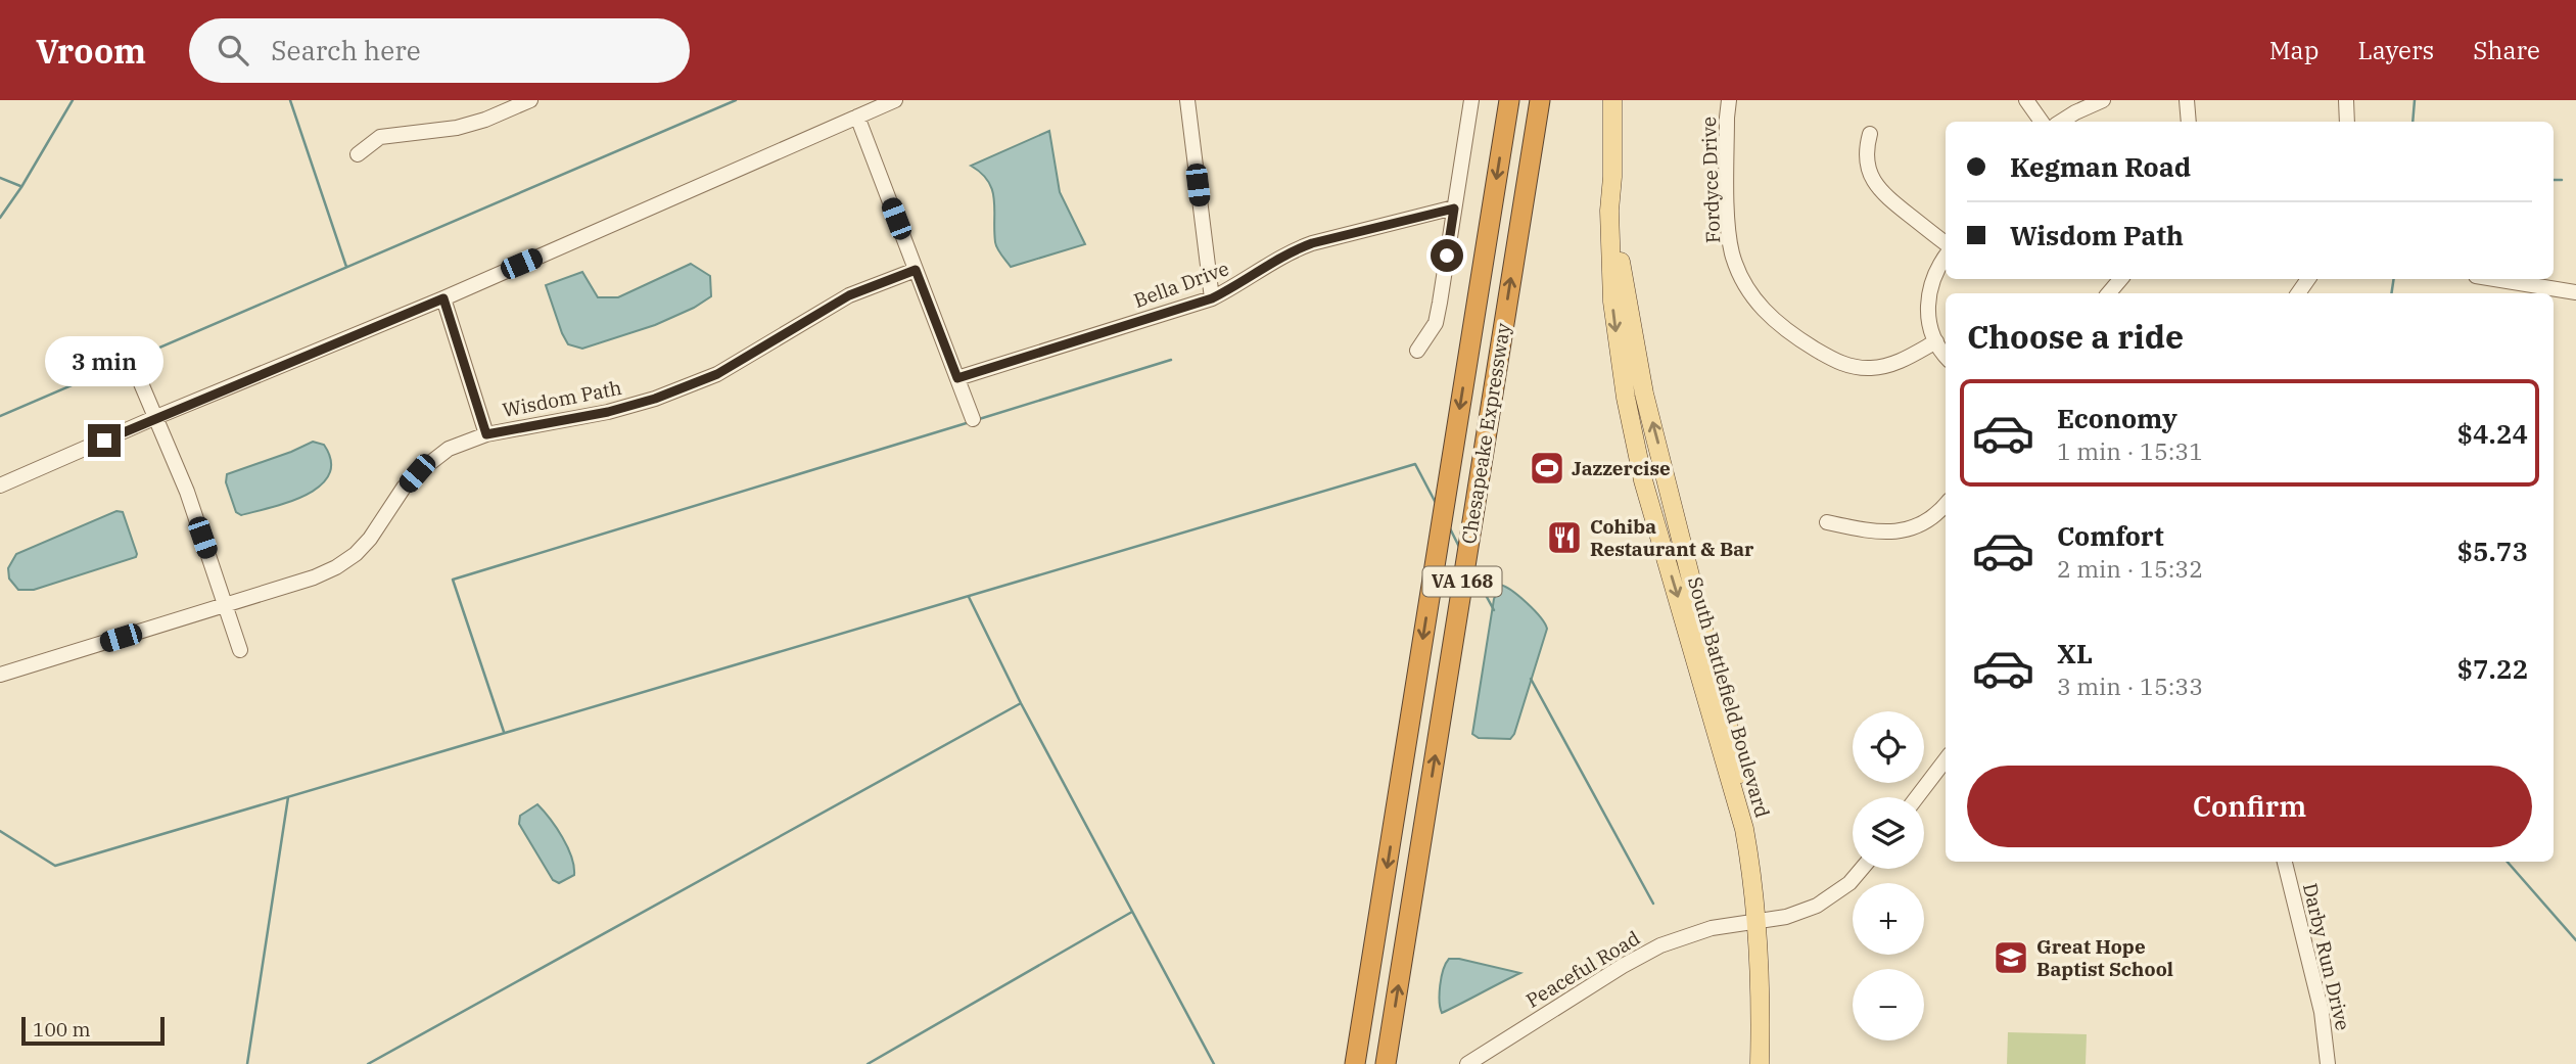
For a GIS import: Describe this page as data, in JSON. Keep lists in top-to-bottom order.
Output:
{
  "streets": {
    "highway": ["Chesapeake Expressway", "VA 168"],
    "main road": ["South Battlefield Boulevard"],
    "street": [
      "Fordyce Drive",
      "Bella Drive",
      "Wisdom Path",
      "Darby Run Drive",
      "Peaceful Road"
    ]
  },
  "crossings": [
    ["South Battlefield Boulevard", "Peaceful Road"]
  ],
  "places": {
    "sports": ["Jazzercise"],
    "restaurant": ["Cohiba Restaurant & Bar"],
    "school or university": ["Great Hope Baptist School"]
  },
  "scale_bar": "100 m",
  "page": {
    "header": "Vroom",
    "search": "Search here",
    "nav": ["Map", "Layers", "Share"],
    "banner": ["Kegman Road", "Wisdom Path"],
    "heading": "Choose a ride",
    "bubble": "3 min",
    "list": [
      {
        "name": "Economy",
        "note": "1 min · 15:31",
        "value": "$4.24"
      },
      {
        "name": "Comfort",
        "note": "2 min · 15:32",
        "value": "$5.73"
      },
      {
        "name": "XL",
        "note": "3 min · 15:33",
        "value": "$7.22"
      }
    ],
    "map_buttons": ["+", "−"],
    "buttons": "Confirm",
    "scale": "100 m"
  }
}
